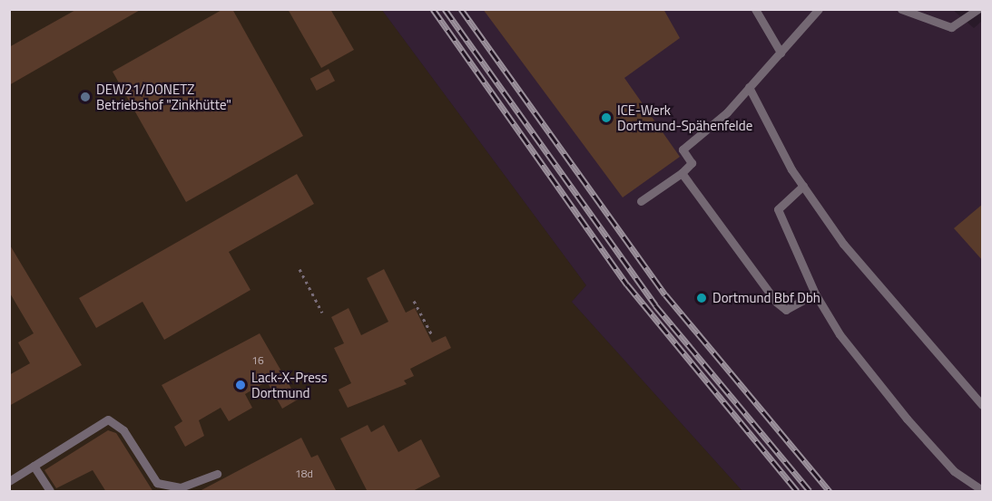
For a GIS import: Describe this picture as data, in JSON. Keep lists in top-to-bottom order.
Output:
{
  "places": [
    "DEW21/DONETZ Betriebshof \"Zinkhütte\"",
    "ICE-Werk Dortmund-Spähenfelde",
    "Dortmund Bbf Dbh",
    "Lack-X-Press Dortmund"
  ],
  "house_numbers": ["16", "18d"]
}
